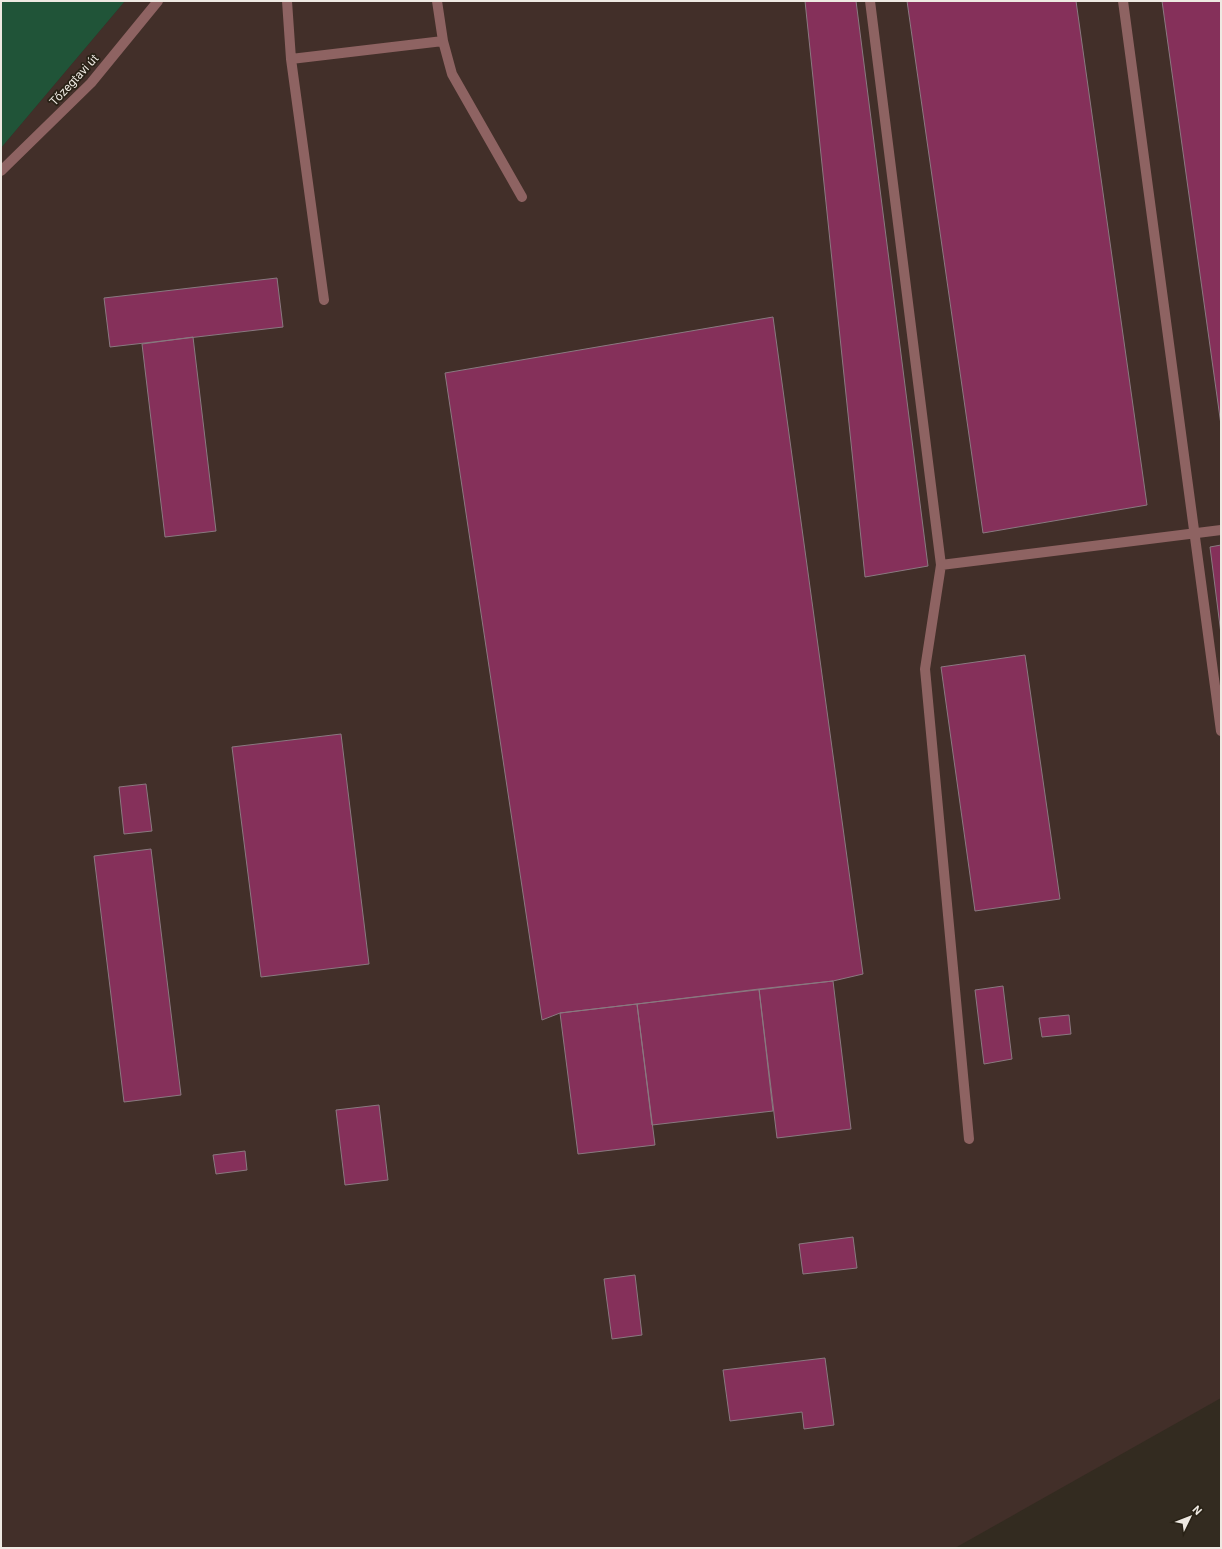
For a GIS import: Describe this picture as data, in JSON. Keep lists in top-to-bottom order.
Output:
{
  "streets": {
    "street": ["Tőzegtavi út"]
  },
  "north": "top right"
}
